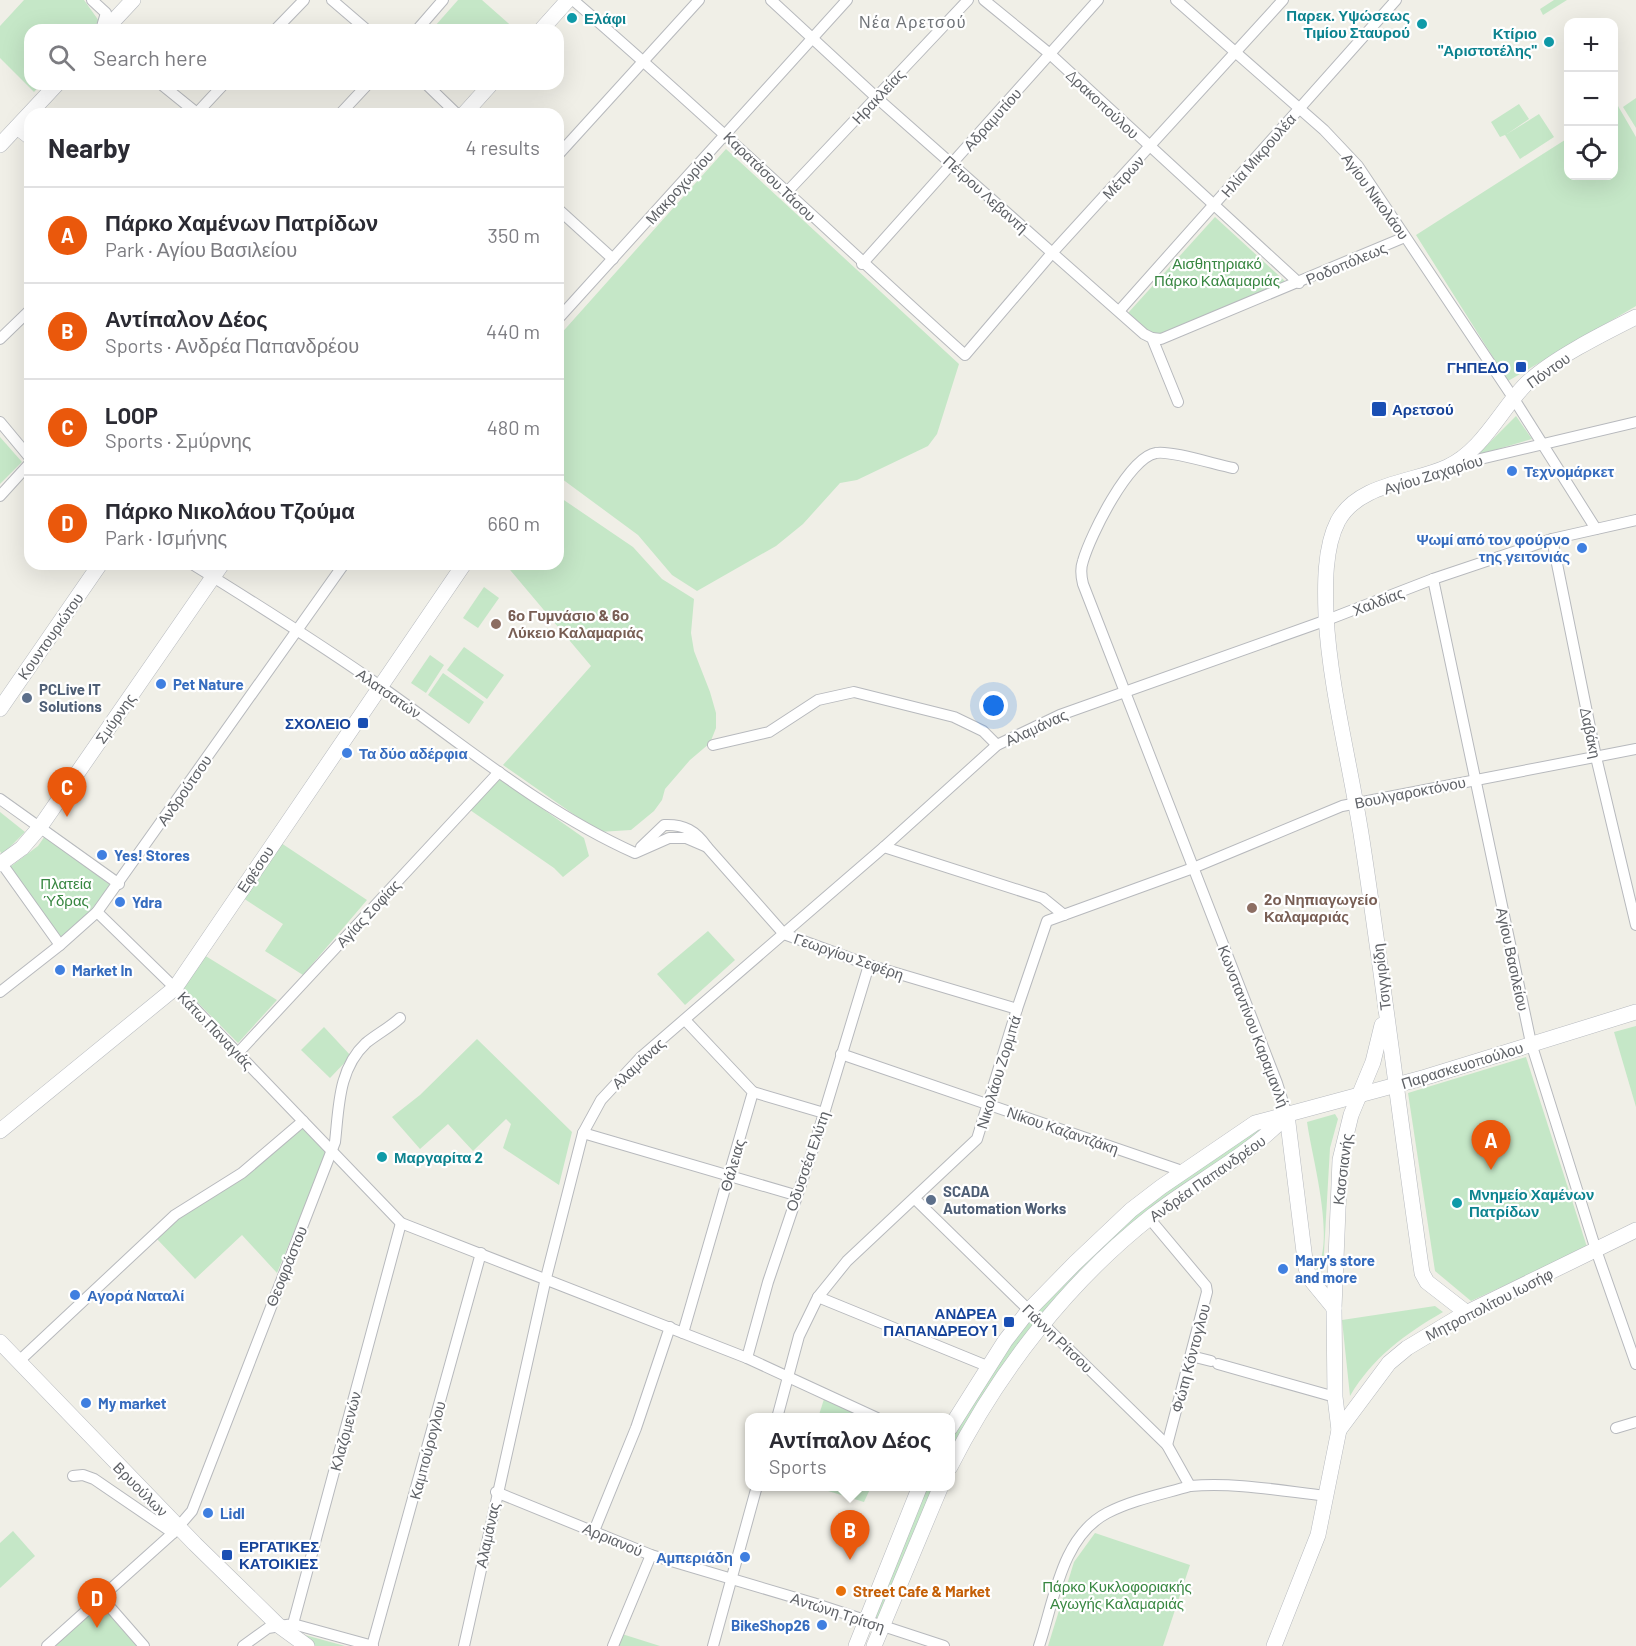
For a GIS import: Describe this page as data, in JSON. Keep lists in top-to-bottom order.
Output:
{
  "streets": {
    "main road": [
      "Πόντου",
      "Αγίου Ζαχαρίου",
      "Κουντουριώτου",
      "Σμύρνης",
      "Εφέσου",
      "Τσιγγιρίδη",
      "Κωνσταντίνου Καραμανλή",
      "Παρασκευοπούλου",
      "Κασσιανής",
      "Ανδρέα Παπανδρέου",
      "Μητροπολίτου Ιωσήφ",
      "Βρυούλων"
    ],
    "street": [
      "Ηρακλείας",
      "Δρακοπούλου",
      "Αδραμυτίου",
      "Ηλία Μικρουλέα",
      "Καρατάσου Τάσου",
      "Μέτρων",
      "Μακροχωρίου",
      "Πέτρου Λεβαντή",
      "Αγίου Νικολάου",
      "Ροδοπόλεως",
      "Χαλδίας",
      "Αλατσατών",
      "Αλαμάνας",
      "Δαβάκη",
      "Ανδρούτσου",
      "Βουλγαροκτόνου",
      "Αγίας Σοφίας",
      "Γεωργίου Σεφέρη",
      "Αγίου Βασιλείου",
      "Κάτω Παναγιάς",
      "Νικολάου Ζορμπά",
      "Νίκου Καζαντζάκη",
      "Οδυσσέα Ελύτη",
      "Θάλειας",
      "Θεοφράστου",
      "Γιάννη Ρίτσου",
      "Φώτη Κόντογλου",
      "Κλαζομενών",
      "Καμπούρογλου",
      "Αρριανού",
      "Αντώνη Τρίτση"
    ]
  },
  "crossings": [
    ["Ηρακλείας", "Καρατάσου Τάσου"],
    ["Ηρακλείας", "Πέτρου Λεβαντή"],
    ["Δρακοπούλου", "Αδραμυτίου"],
    ["Δρακοπούλου", "Ηλία Μικρουλέα"],
    ["Δρακοπούλου", "Μέτρων"],
    ["Δρακοπούλου", "Ροδοπόλεως"],
    ["Αδραμυτίου", "Καρατάσου Τάσου"],
    ["Αδραμυτίου", "Πέτρου Λεβαντή"],
    ["Ηλία Μικρουλέα", "Πέτρου Λεβαντή"],
    ["Ηλία Μικρουλέα", "Αγίου Νικολάου"],
    ["Καρατάσου Τάσου", "Μέτρων"],
    ["Καρατάσου Τάσου", "Μακροχωρίου"],
    ["Μέτρων", "Πέτρου Λεβαντή"],
    ["Μέτρων", "Αγίου Νικολάου"],
    ["Μακροχωρίου", "Πέτρου Λεβαντή"],
    ["Πέτρου Λεβαντή", "Ροδοπόλεως"],
    ["Αγίου Νικολάου", "Ροδοπόλεως"],
    ["Αγίου Νικολάου", "Πόντου"],
    ["Αγίου Νικολάου", "Αγίου Ζαχαρίου"],
    ["Αγίου Νικολάου", "Χαλδίας"],
    ["Πόντου", "Αγίου Ζαχαρίου"],
    ["Αγίου Ζαχαρίου", "Χαλδίας"],
    ["Αγίου Ζαχαρίου", "Τσιγγιρίδη"],
    ["Χαλδίας", "Αλαμάνας"],
    ["Χαλδίας", "Δαβάκη"],
    ["Χαλδίας", "Αγίου Βασιλείου"],
    ["Χαλδίας", "Τσιγγιρίδη"],
    ["Χαλδίας", "Κωνσταντίνου Καραμανλή"],
    ["Αλατσατών", "Σμύρνης"],
    ["Αλατσατών", "Ανδρούτσου"],
    ["Αλατσατών", "Εφέσου"],
    ["Αλατσατών", "Αγίας Σοφίας"],
    ["Αλατσατών", "Γεωργίου Σεφέρη"],
    ["Αλαμάνας", "Γεωργίου Σεφέρη"],
    ["Αλαμάνας", "Κωνσταντίνου Καραμανλή"],
    ["Αλαμάνας", "Αρριανού"],
    ["Δαβάκη", "Βουλγαροκτόνου"],
    ["Ανδρούτσου", "Κάτω Παναγιάς"],
    ["Βουλγαροκτόνου", "Αγίου Βασιλείου"],
    ["Βουλγαροκτόνου", "Τσιγγιρίδη"],
    ["Βουλγαροκτόνου", "Κωνσταντίνου Καραμανλή"],
    ["Βουλγαροκτόνου", "Νικολάου Ζορμπά"],
    ["Εφέσου", "Κάτω Παναγιάς"],
    ["Αγίας Σοφίας", "Κάτω Παναγιάς"],
    ["Γεωργίου Σεφέρη", "Νικολάου Ζορμπά"],
    ["Γεωργίου Σεφέρη", "Οδυσσέα Ελύτη"],
    ["Αγίου Βασιλείου", "Παρασκευοπούλου"],
    ["Αγίου Βασιλείου", "Μητροπολίτου Ιωσήφ"],
    ["Τσιγγιρίδη", "Παρασκευοπούλου"],
    ["Τσιγγιρίδη", "Κασσιανής"],
    ["Τσιγγιρίδη", "Μητροπολίτου Ιωσήφ"],
    ["Κωνσταντίνου Καραμανλή", "Παρασκευοπούλου"],
    ["Κωνσταντίνου Καραμανλή", "Νικολάου Ζορμπά"],
    ["Κωνσταντίνου Καραμανλή", "Κασσιανής"],
    ["Κωνσταντίνου Καραμανλή", "Ανδρέα Παπανδρέου"],
    ["Κάτω Παναγιάς", "Θεοφράστου"],
    ["Κάτω Παναγιάς", "Κλαζομενών"],
    ["Παρασκευοπούλου", "Κασσιανής"],
    ["Παρασκευοπούλου", "Ανδρέα Παπανδρέου"],
    ["Νικολάου Ζορμπά", "Νίκου Καζαντζάκη"],
    ["Νικολάου Ζορμπά", "Γιάννη Ρίτσου"],
    ["Νίκου Καζαντζάκη", "Οδυσσέα Ελύτη"],
    ["Νίκου Καζαντζάκη", "Ανδρέα Παπανδρέου"],
    ["Ανδρέα Παπανδρέου", "Γιάννη Ρίτσου"],
    ["Ανδρέα Παπανδρέου", "Φώτη Κόντογλου"],
    ["Θεοφράστου", "Βρυούλων"],
    ["Γιάννη Ρίτσου", "Φώτη Κόντογλου"],
    ["Κλαζομενών", "Βρυούλων"],
    ["Αρριανού", "Αντώνη Τρίτση"]
  ],
  "districts": ["Νέα Αρετσού"],
  "parks": ["Αισθητηριακό Πάρκο Καλαμαριάς", "Πλατεία Ύδρας", "Πάρκο Κυκλοφοριακής Αγωγής Καλαμαριάς"],
  "places": {
    "other": [
      "Ελάφι",
      "Παρεκ. Υψώσεως Τιμίου Σταυρού",
      "Κτίριο \"Αριστοτέλης\"",
      "Τεχνομάρκετ",
      "Ψωμί από τον φούρνο της γειτονιάς",
      "6ο Γυμνάσιο & 6ο Λύκειο Καλαμαριάς",
      "Pet Nature",
      "PCLive IT Solutions",
      "Τα δύο αδέρφια",
      "Yes! Stores",
      "Ydra",
      "2ο Νηπιαγωγείο Καλαμαριάς",
      "Market In",
      "Μαργαρίτα 2",
      "SCADA Automation Works",
      "Μνημείο Χαμένων Πατρίδων",
      "Mary's store and more",
      "Αγορά Ναταλί",
      "My market",
      "Lidl",
      "Αμπεριάδη",
      "Street Cafe & Market",
      "BikeShop26"
    ],
    "transit": [
      "ΓΗΠΕΔΟ",
      "Αρετσού",
      "ΣΧΟΛΕΙΟ",
      "ΑΝΔΡΕΑ ΠΑΠΑΝΔΡΕΟΥ 1",
      "ΕΡΓΑΤΙΚΕΣ ΚΑΤΟΙΚΙΕΣ"
    ]
  },
  "page": {
    "map_buttons": ["+", "−"],
    "search": "Search here",
    "heading": ["Nearby", "4 results"],
    "list": [
      {
        "mark": "A",
        "name": "Πάρκο Χαμένων Πατρίδων",
        "note": "Park · Αγίου Βασιλείου",
        "value": "350 m"
      },
      {
        "mark": "B",
        "name": "Αντίπαλον Δέος",
        "note": "Sports · Ανδρέα Παπανδρέου",
        "value": "440 m"
      },
      {
        "mark": "C",
        "name": "LOOP",
        "note": "Sports · Σμύρνης",
        "value": "480 m"
      },
      {
        "mark": "D",
        "name": "Πάρκο Νικολάου Τζούμα",
        "note": "Park · Ισμήνης",
        "value": "660 m"
      }
    ],
    "pins": [
      "C",
      "A",
      "B",
      "D"
    ],
    "popup": ["Αντίπαλον Δέος", "Sports"]
  }
}
